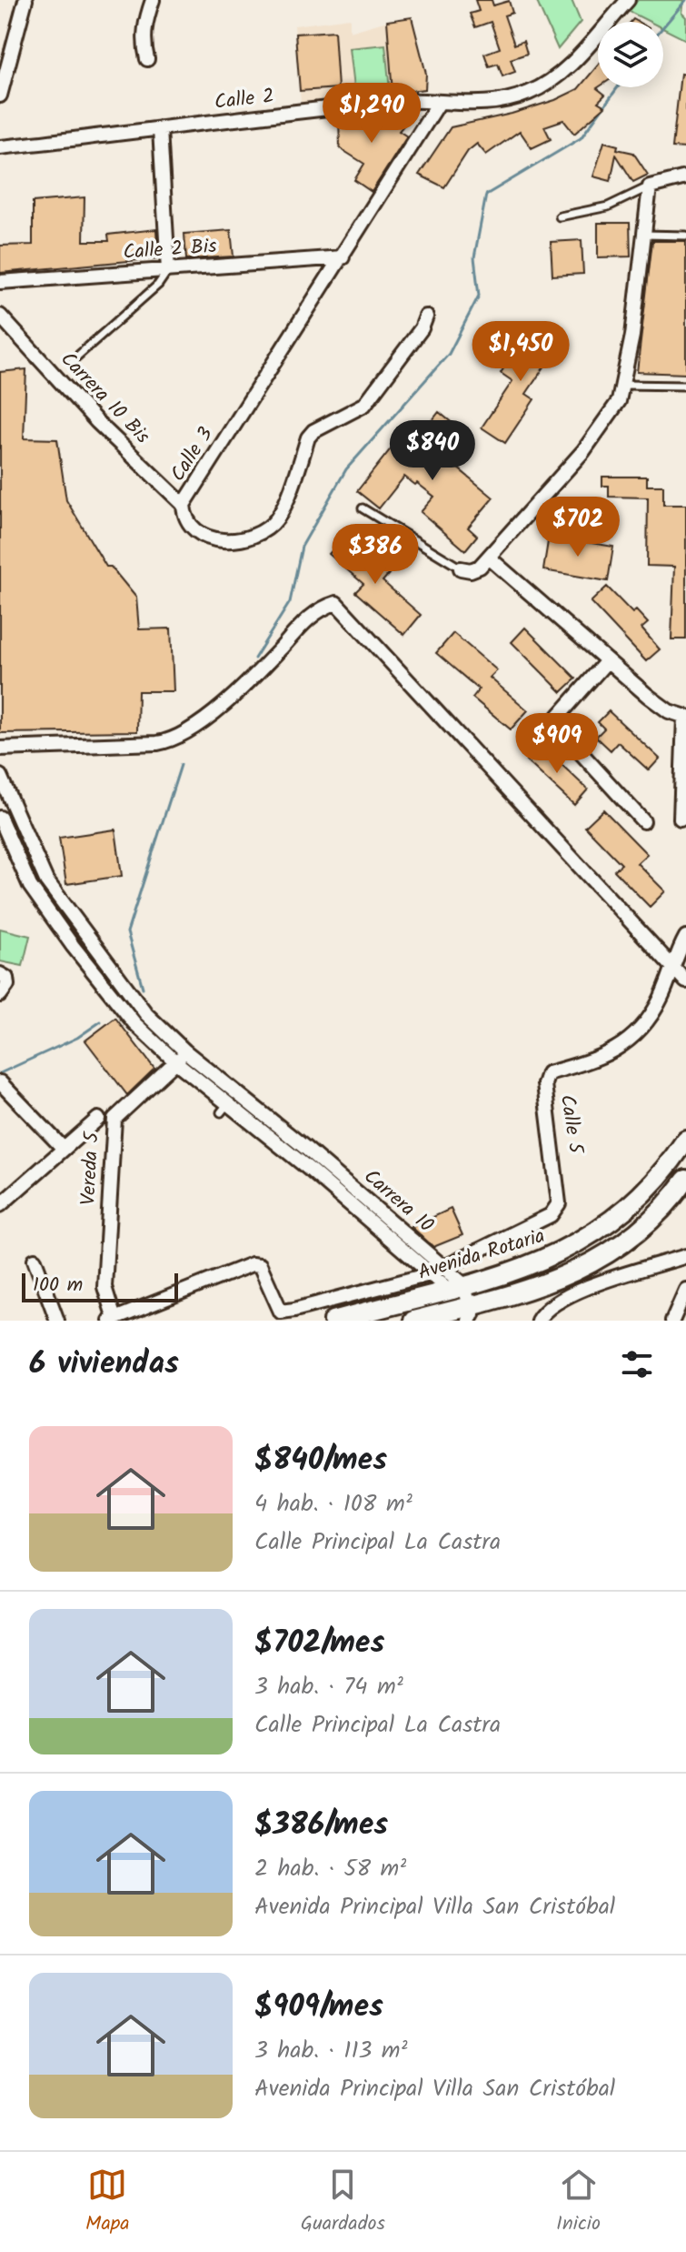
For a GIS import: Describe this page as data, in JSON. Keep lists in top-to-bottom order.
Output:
{
  "streets": {
    "main road": ["Avenida Rotaria"],
    "street": [
      "Calle 2",
      "Calle 2 Bis",
      "Carrera 10 Bis",
      "Calle 3",
      "Calle 5",
      "Vereda 5",
      "Carrera 10"
    ]
  },
  "crossings": [
    ["Calle 2", "Calle 3"],
    ["Calle 2 Bis", "Calle 3"],
    ["Carrera 10 Bis", "Calle 3"],
    ["Calle 5", "Vereda 5"],
    ["Calle 5", "Carrera 10"],
    ["Vereda 5", "Carrera 10"],
    ["Carrera 10", "Avenida Rotaria"]
  ],
  "scale_bar": "100 m",
  "page": {
    "price": [
      "$1,290",
      "$1,450",
      "$840",
      "$702",
      "$386",
      "$909"
    ],
    "scale": "100 m",
    "heading": "6 viviendas",
    "list": [
      {
        "name": "$840/mes",
        "note": "4 hab. · 108 m² · Calle Principal La Castra"
      },
      {
        "name": "$702/mes",
        "note": "3 hab. · 74 m² · Calle Principal La Castra"
      },
      {
        "name": "$386/mes",
        "note": "2 hab. · 58 m² · Avenida Principal Villa San Cristóbal"
      },
      {
        "name": "$909/mes",
        "note": "3 hab. · 113 m² · Avenida Principal Villa San Cristóbal"
      }
    ],
    "tabs": ["Mapa", "Guardados", "Inicio"]
  }
}
